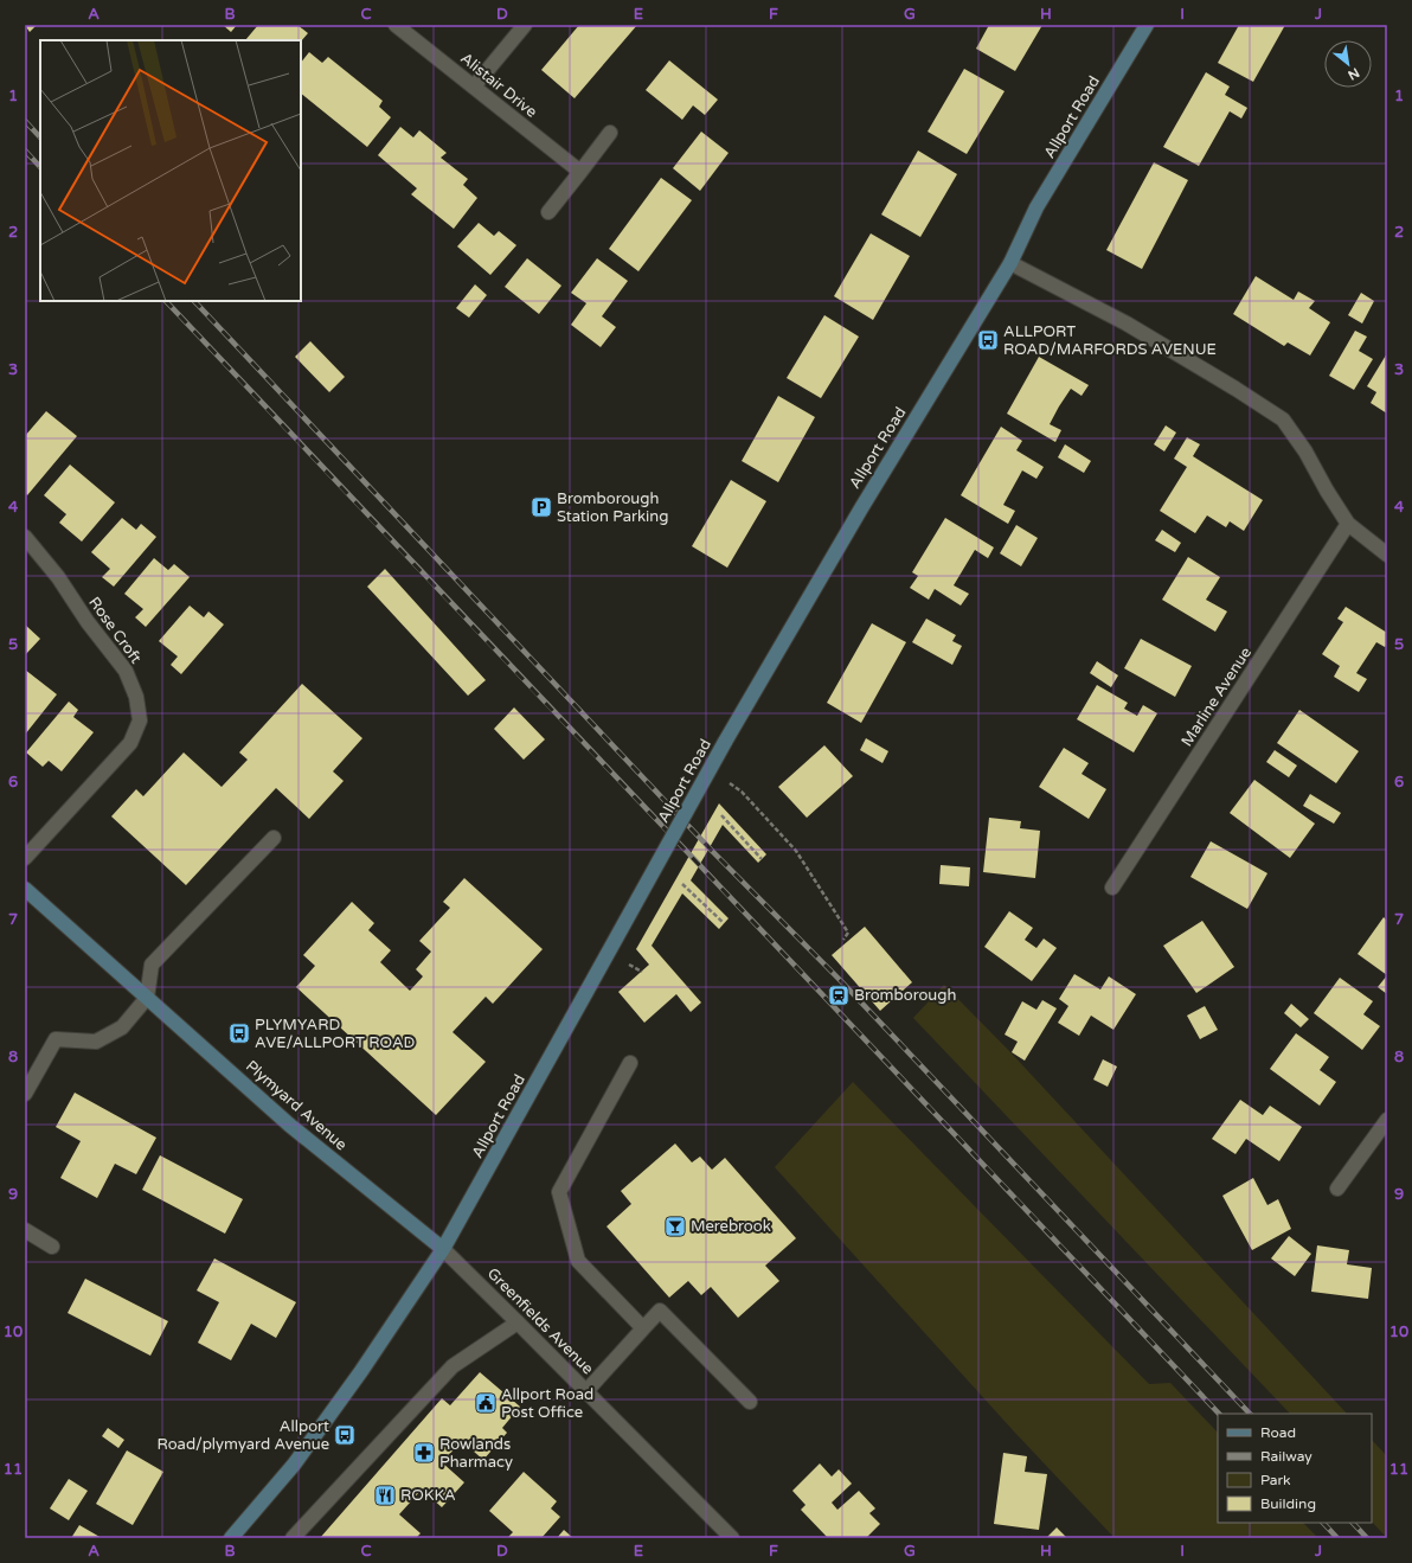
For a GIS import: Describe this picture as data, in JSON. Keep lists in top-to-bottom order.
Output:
{
  "streets": {
    "street": [
      "Alistair Drive",
      "Allport Road",
      "Rose Croft",
      "Marline Avenue",
      "Plymyard Avenue",
      "Greenfields Avenue"
    ]
  },
  "crossings": [
    ["Allport Road", "Plymyard Avenue"],
    ["Allport Road", "Greenfields Avenue"],
    ["Plymyard Avenue", "Greenfields Avenue"]
  ],
  "places": {
    "bus stop": ["ALLPORT ROAD/MARFORDS AVENUE", "PLYMYARD AVE/ALLPORT ROAD", "Allport Road/plymyard Avenue"],
    "parking": ["Bromborough Station Parking"],
    "station": ["Bromborough"],
    "bar": ["Merebrook"],
    "public building": ["Allport Road Post Office"],
    "pharmacy": ["Rowlands Pharmacy"],
    "restaurant": ["ROKKA"]
  },
  "legend": [
    "Road",
    "Railway",
    "Park",
    "Building"
  ],
  "north": "bottom right",
  "grid": {
    "columns": [
      "A",
      "B",
      "C",
      "D",
      "E",
      "F",
      "G",
      "H",
      "I",
      "J"
    ],
    "rows": [
      "1",
      "2",
      "3",
      "4",
      "5",
      "6",
      "7",
      "8",
      "9",
      "10",
      "11"
    ]
  }
}
